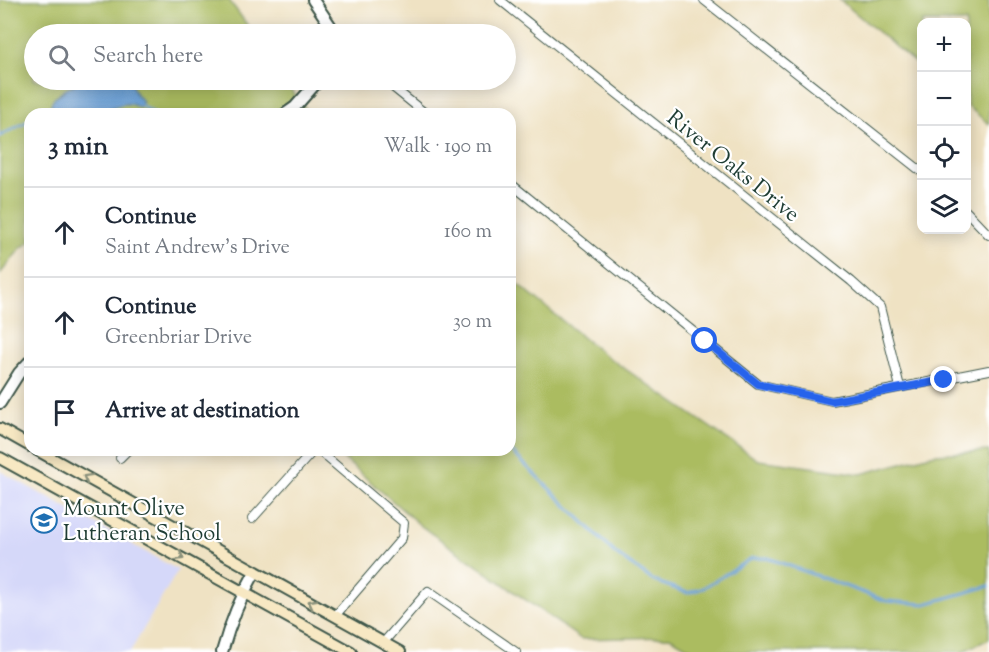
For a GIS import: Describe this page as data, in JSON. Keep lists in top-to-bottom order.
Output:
{
  "streets": {
    "street": ["River Oaks Drive"]
  },
  "places": {
    "school or university": ["Mount Olive Lutheran School"]
  },
  "page": {
    "map_buttons": ["+", "−"],
    "search": "Search here",
    "heading": ["3 min", "Walk · 190 m"],
    "list": [
      ["Continue", "Saint Andrew's Drive", "160 m"],
      ["Continue", "Greenbriar Drive", "30 m"],
      "Arrive at destination"
    ]
  }
}
